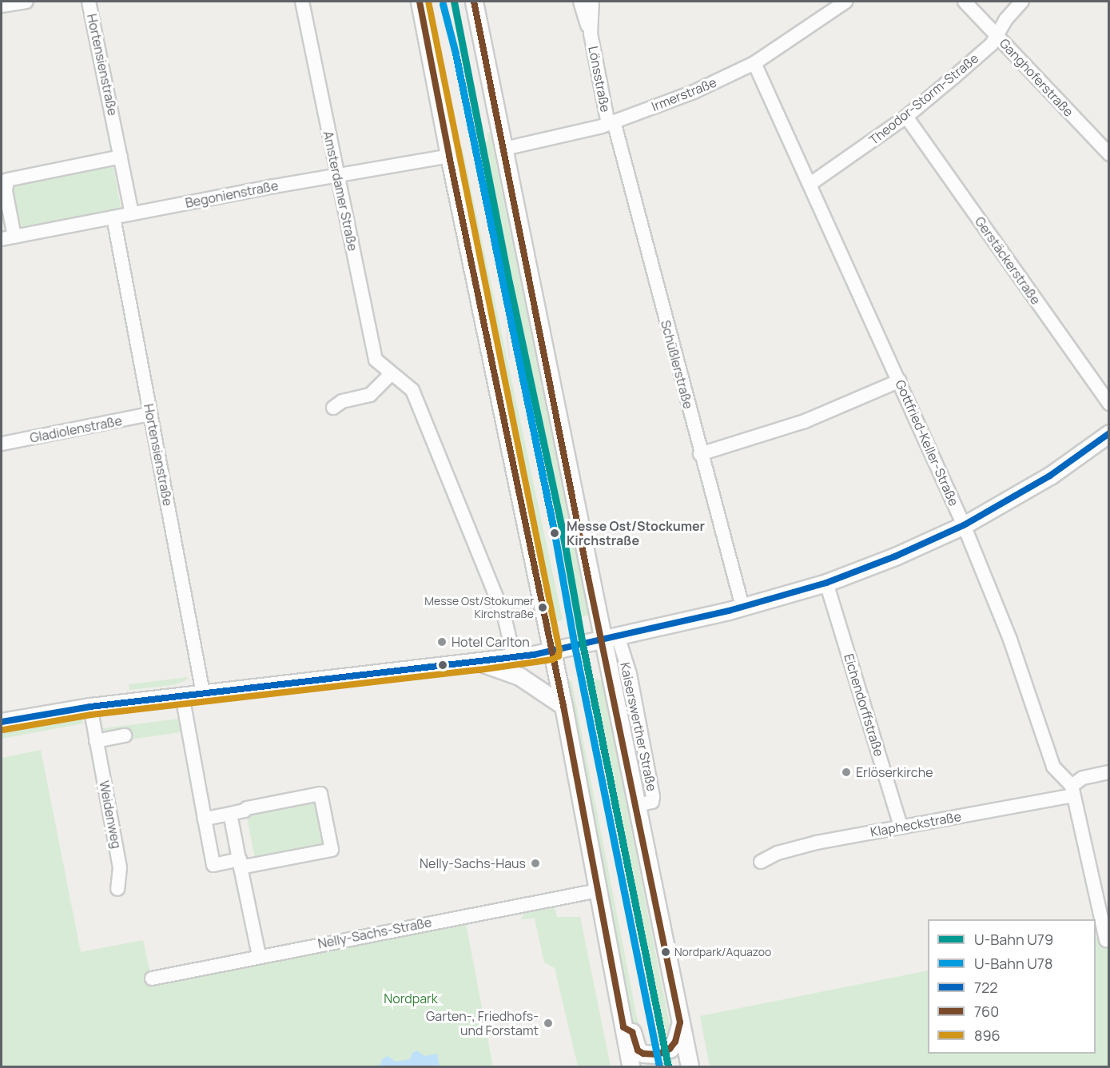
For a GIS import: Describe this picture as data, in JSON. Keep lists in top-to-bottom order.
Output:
{
  "streets": {
    "street": [
      "Hortensienstraße",
      "Ganghoferstraße",
      "Lönsstraße",
      "Irmerstraße",
      "Theodor-Storm-Straße",
      "Amsterdamer Straße",
      "Begonienstraße",
      "Gerstäckerstraße",
      "Schüßlerstraße",
      "Gladiolenstraße",
      "Gottfried-Keller-Straße",
      "Eichendorffstraße",
      "Kaiserswerther Straße",
      "Weidenweg",
      "Klapheckstraße",
      "Nelly-Sachs-Straße"
    ]
  },
  "crossings": [
    ["Hortensienstraße", "Begonienstraße"],
    ["Hortensienstraße", "Gladiolenstraße"],
    ["Ganghoferstraße", "Theodor-Storm-Straße"],
    ["Lönsstraße", "Irmerstraße"],
    ["Lönsstraße", "Schüßlerstraße"],
    ["Irmerstraße", "Schüßlerstraße"],
    ["Irmerstraße", "Gottfried-Keller-Straße"],
    ["Irmerstraße", "Kaiserswerther Straße"],
    ["Theodor-Storm-Straße", "Gerstäckerstraße"],
    ["Theodor-Storm-Straße", "Gottfried-Keller-Straße"],
    ["Amsterdamer Straße", "Begonienstraße"],
    ["Gottfried-Keller-Straße", "Klapheckstraße"],
    ["Eichendorffstraße", "Klapheckstraße"]
  ],
  "parks": ["Nordpark"],
  "places": [
    "Messe Ost/Stockumer Kirchstraße",
    "Messe Ost/Stokumer Kirchstraße",
    "Hotel Carlton",
    "Erlöserkirche",
    "Nelly-Sachs-Haus",
    "Nordpark/Aquazoo",
    "Garten-, Friedhofs- und Forstamt"
  ],
  "lines": [
    "metro line U79",
    "transit line 760",
    "transit line 896",
    "metro line U78",
    "transit line 722"
  ],
  "legend": [
    "U-Bahn U79",
    "U-Bahn U78",
    "722",
    "760",
    "896"
  ]
}
